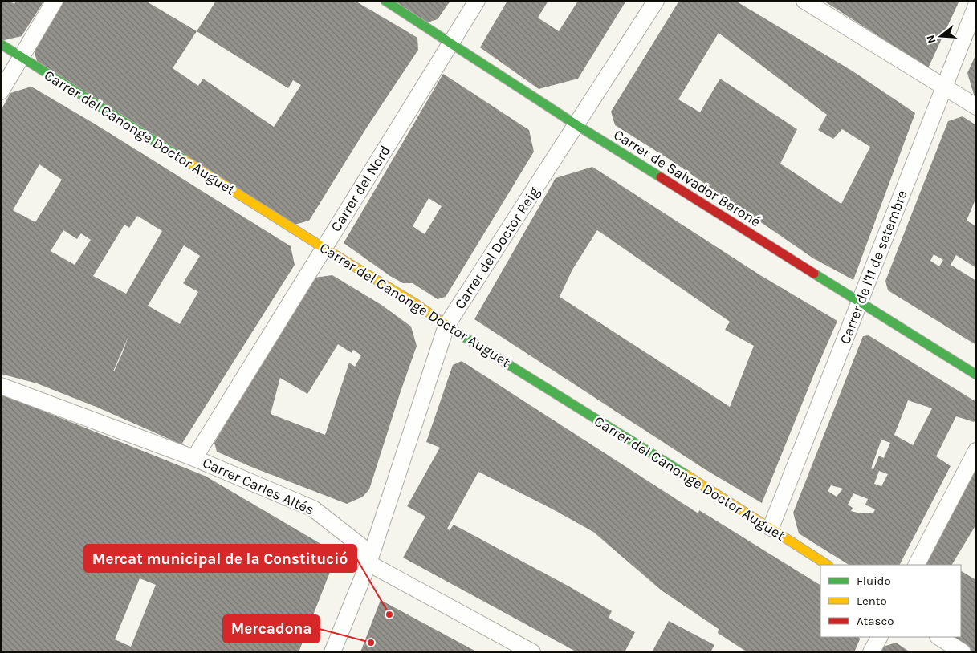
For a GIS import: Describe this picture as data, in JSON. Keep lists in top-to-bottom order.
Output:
{
  "streets": {
    "street": [
      "Carrer del Canonge Doctor Auguet",
      "Carrer de Salvador Baroné",
      "Carrer del Nord",
      "Carrer del Doctor Reig",
      "Carrer de l'11 de setembre",
      "Carrer Carles Altés"
    ]
  },
  "crossings": [
    ["Carrer del Canonge Doctor Auguet", "Carrer del Nord"],
    ["Carrer del Canonge Doctor Auguet", "Carrer del Doctor Reig"],
    ["Carrer del Canonge Doctor Auguet", "Carrer de l'11 de setembre"],
    ["Carrer de Salvador Baroné", "Carrer del Nord"],
    ["Carrer de Salvador Baroné", "Carrer del Doctor Reig"],
    ["Carrer de Salvador Baroné", "Carrer de l'11 de setembre"],
    ["Carrer del Nord", "Carrer Carles Altés"],
    ["Carrer del Doctor Reig", "Carrer Carles Altés"]
  ],
  "places": ["Mercat municipal de la Constitució", "Mercadona"],
  "legend": ["Fluido", "Lento", "Atasco"],
  "north": "left"
}
